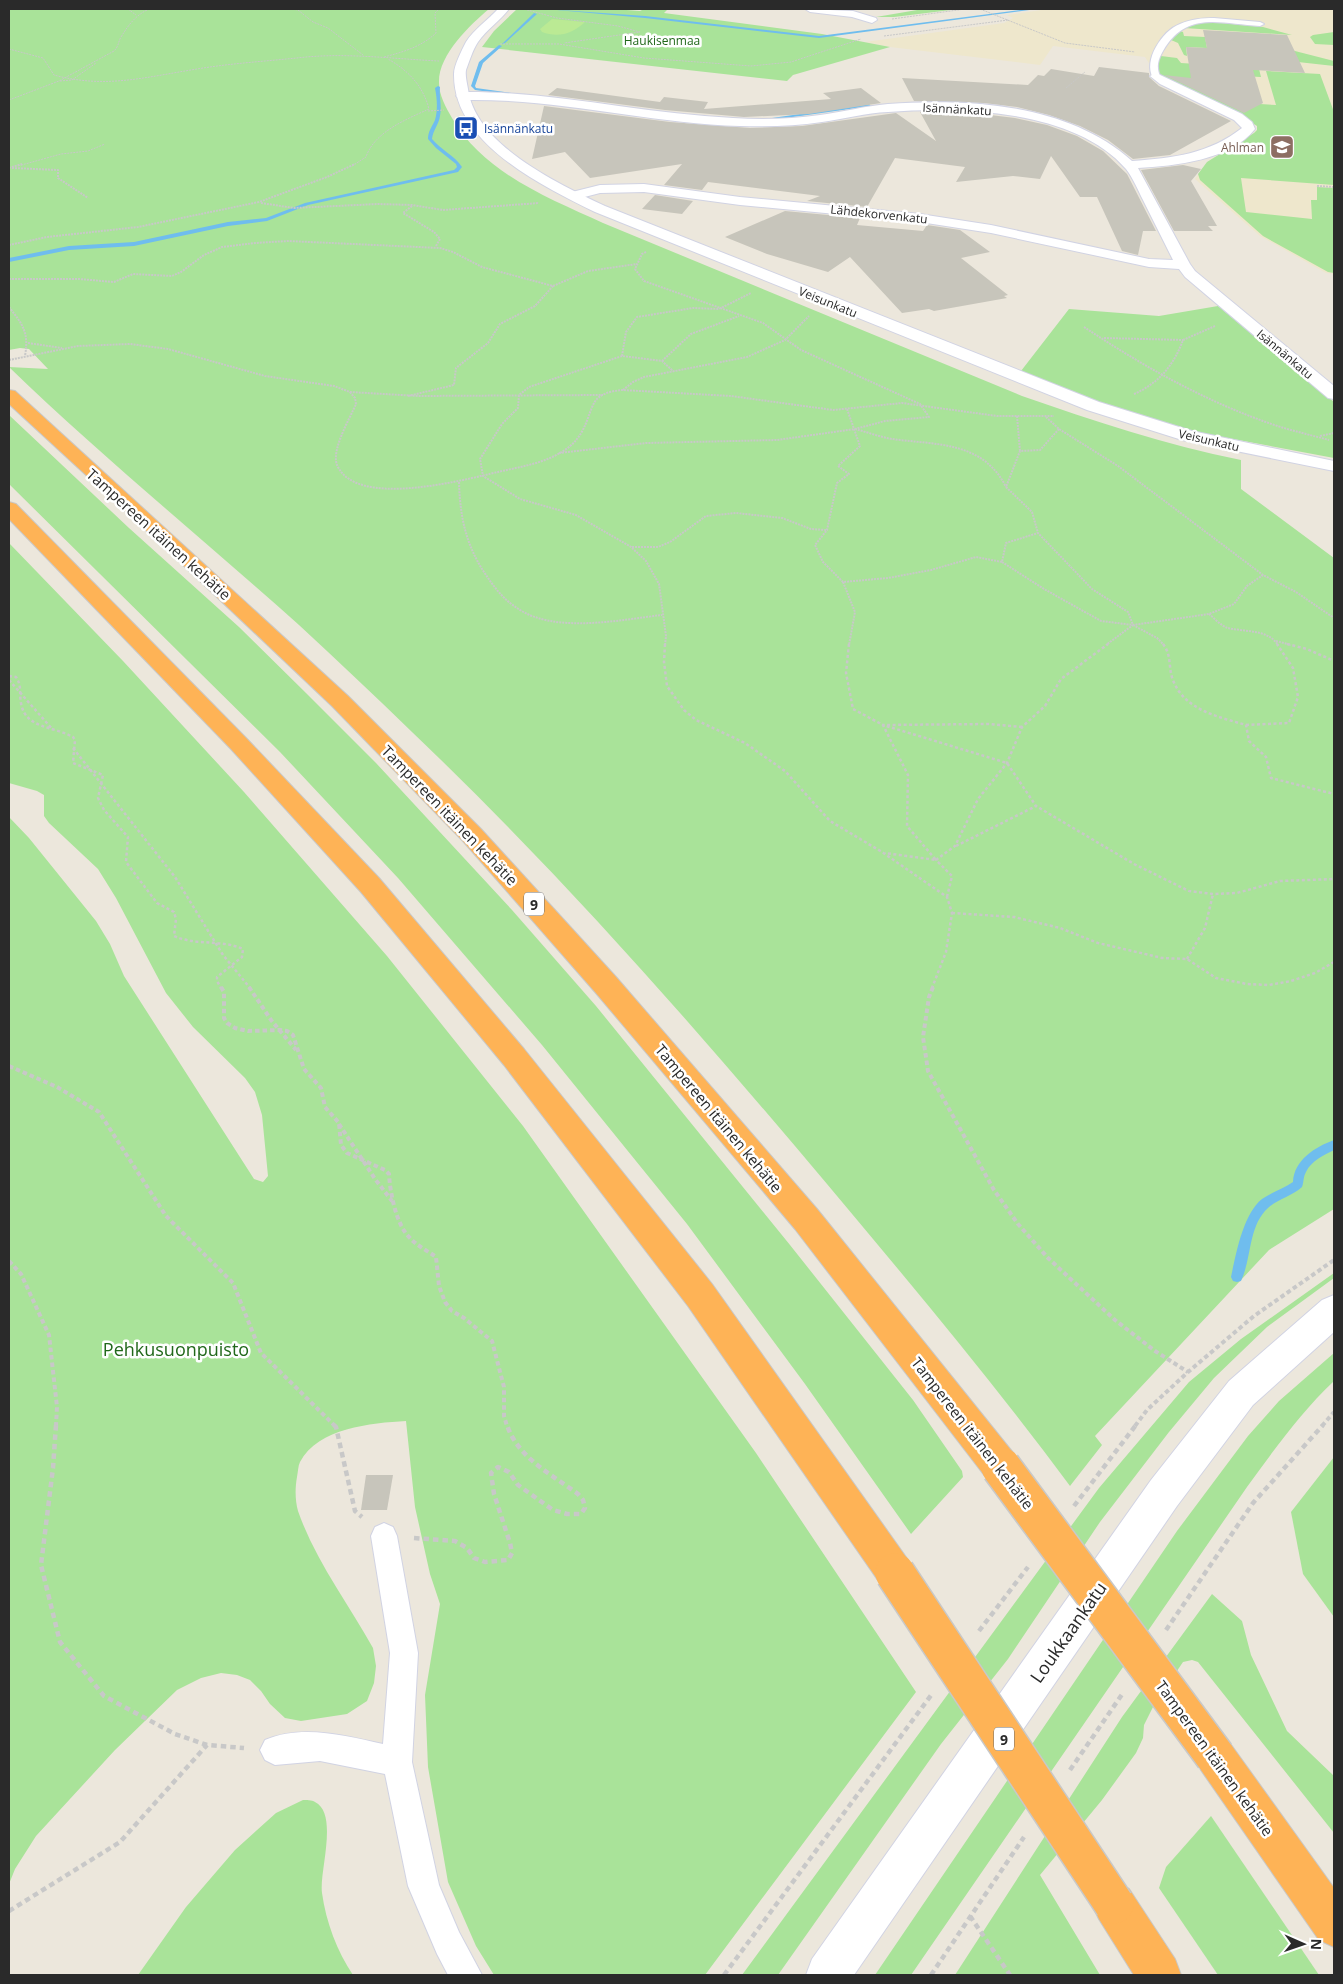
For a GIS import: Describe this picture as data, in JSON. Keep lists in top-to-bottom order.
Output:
{
  "streets": {
    "highway": ["Tampereen itäinen kehätie", "9"],
    "street": [
      "Isännänkatu",
      "Lähdekorvenkatu",
      "Veisunkatu",
      "Loukkaankatu"
    ]
  },
  "crossings": [
    ["Isännänkatu", "Lähdekorvenkatu"],
    ["Isännänkatu", "Veisunkatu"],
    ["Lähdekorvenkatu", "Veisunkatu"]
  ],
  "parks": ["Haukisenmaa", "Pehkusuonpuisto"],
  "places": {
    "bus stop": ["Isännänkatu"],
    "school or university": ["Ahlman"]
  },
  "north": "right"
}
